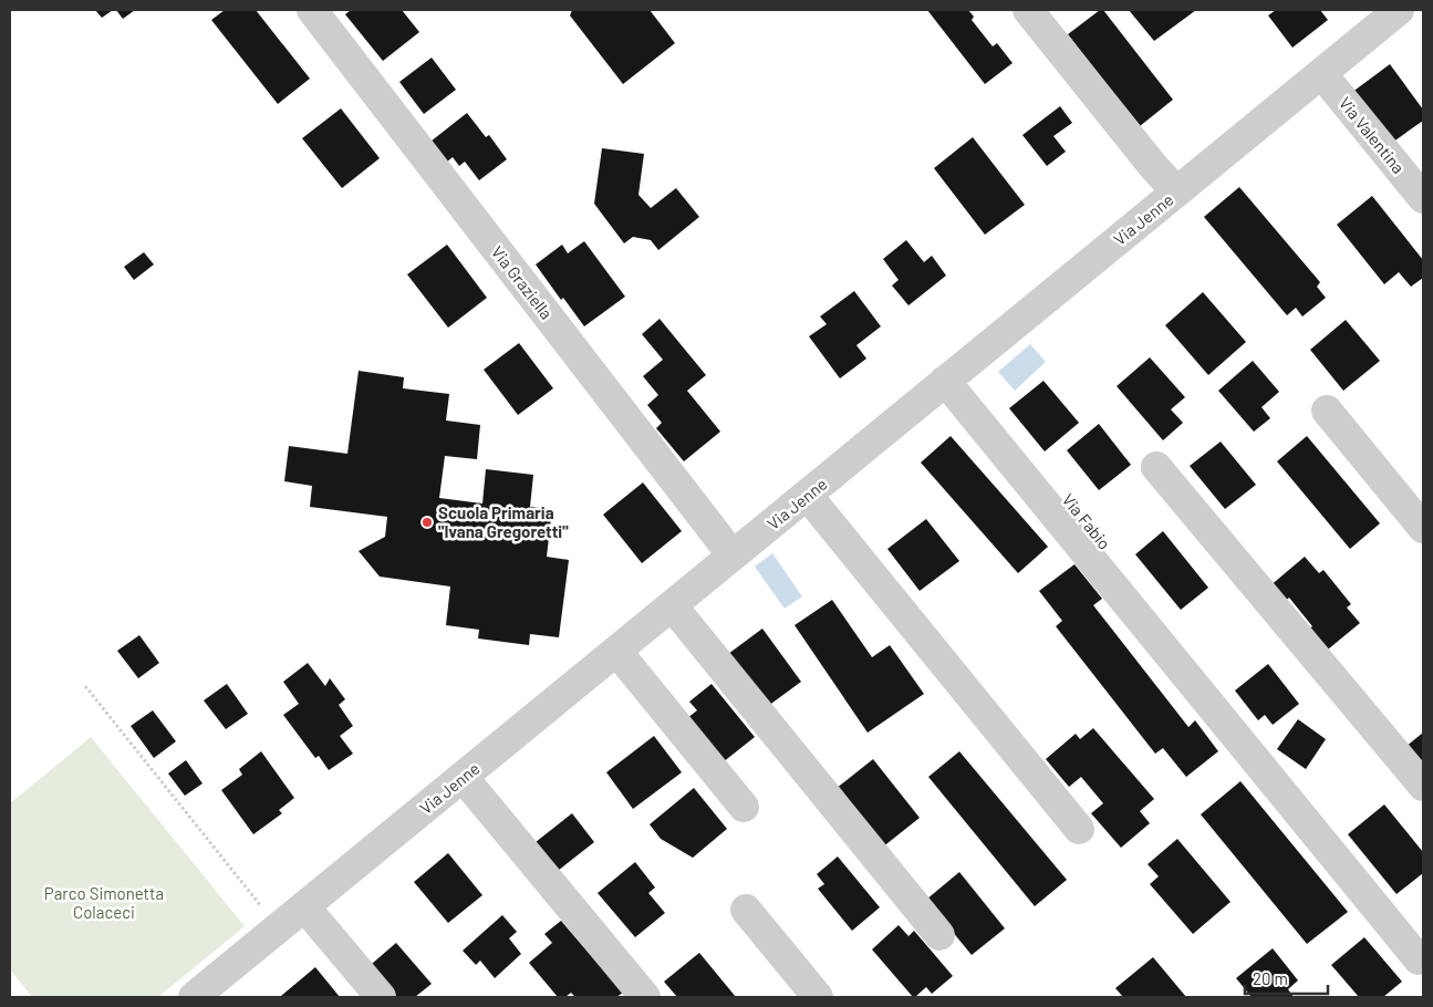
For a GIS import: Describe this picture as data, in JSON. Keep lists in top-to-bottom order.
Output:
{
  "streets": {
    "street": [
      "Via Valentina",
      "Via Jenne",
      "Via Graziella",
      "Via Fabio"
    ]
  },
  "crossings": [
    ["Via Valentina", "Via Jenne"],
    ["Via Jenne", "Via Graziella"],
    ["Via Jenne", "Via Fabio"]
  ],
  "parks": ["Parco Simonetta Colaceci"],
  "places": ["Scuola Primaria \"Ivana Gregoretti\""],
  "scale_bar": "20 m"
}
